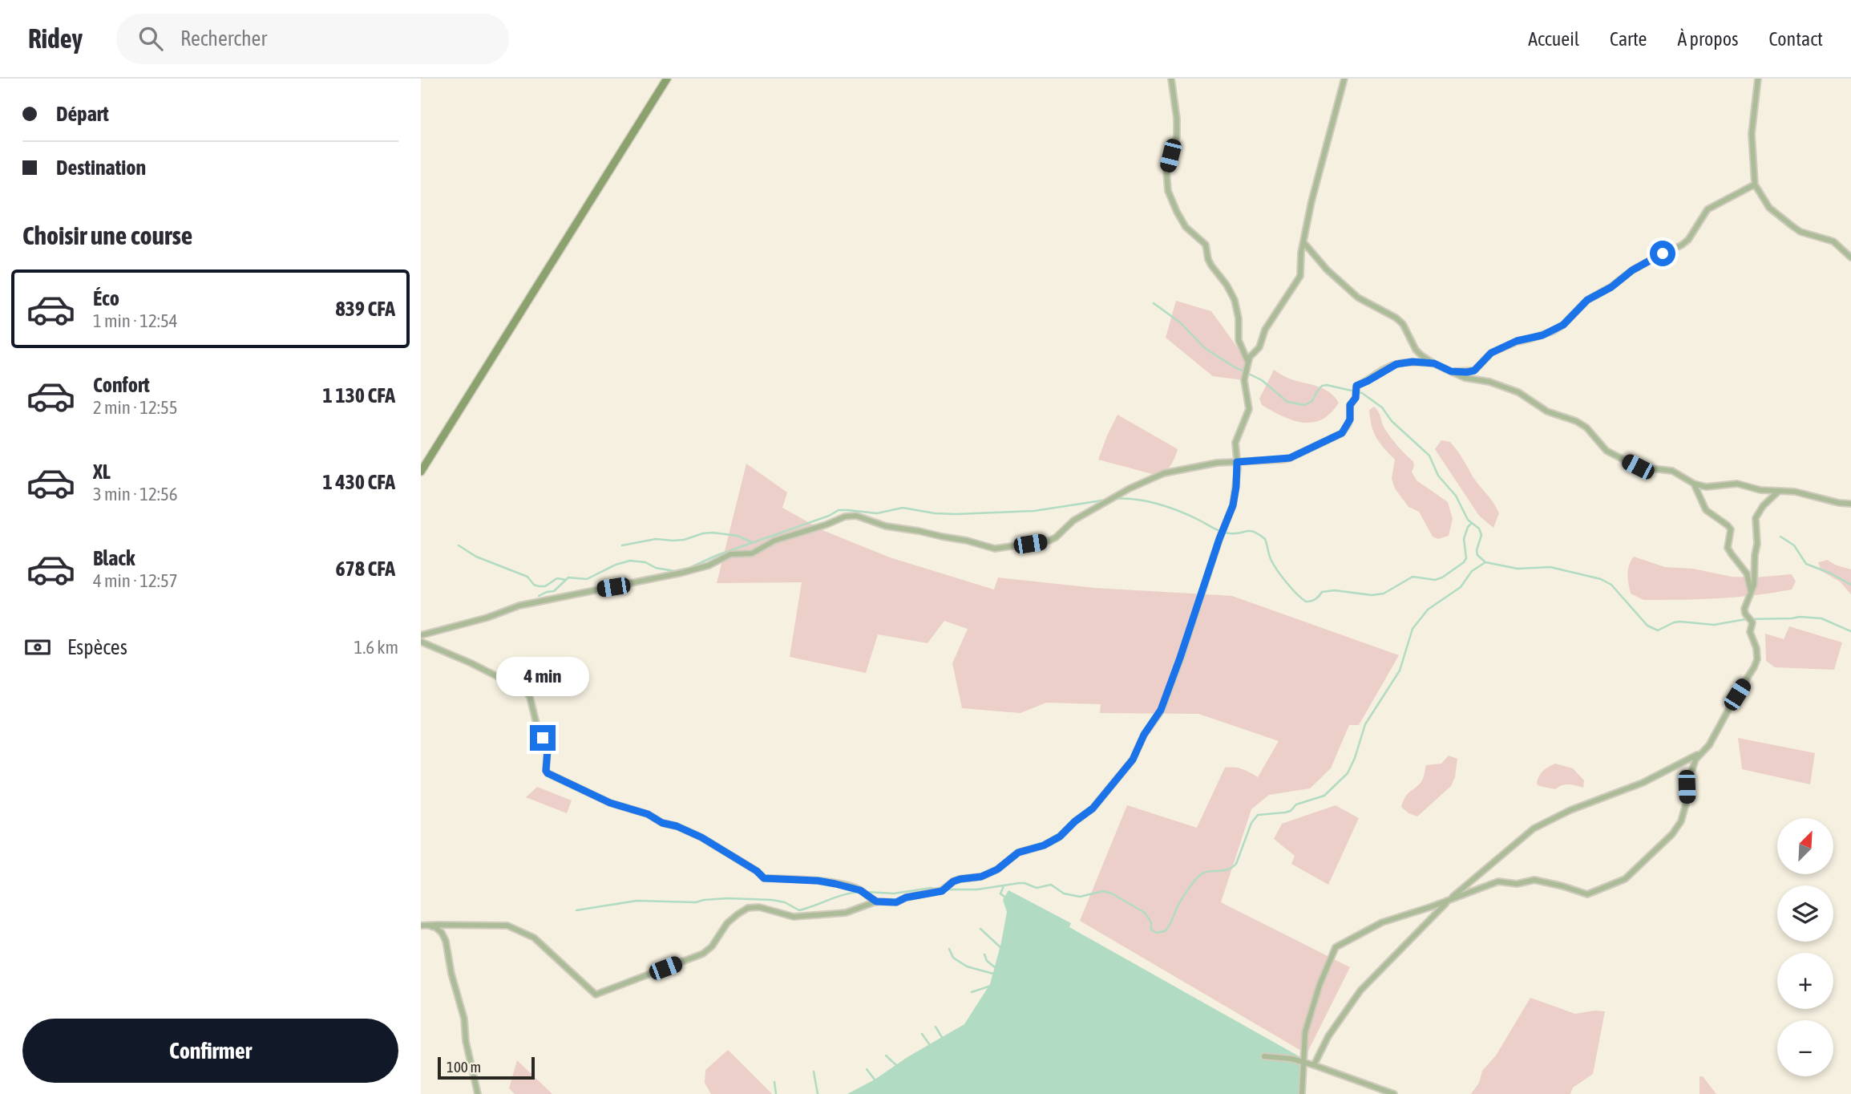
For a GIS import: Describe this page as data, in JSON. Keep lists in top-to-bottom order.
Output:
{
  "scale_bar": "100 m",
  "north": "top right",
  "page": {
    "header": "Ridey",
    "search": "Rechercher",
    "nav": [
      "Accueil",
      "Carte",
      "À propos",
      "Contact"
    ],
    "banner": ["Départ", "Destination"],
    "heading": "Choisir une course",
    "list": [
      {
        "name": "Éco",
        "note": "1 min · 12:54",
        "value": "839 CFA"
      },
      {
        "name": "Confort",
        "note": "2 min · 12:55",
        "value": "1 130 CFA"
      },
      {
        "name": "XL",
        "note": "3 min · 12:56",
        "value": "1 430 CFA"
      },
      {
        "name": "Black",
        "note": "4 min · 12:57",
        "value": "678 CFA"
      }
    ],
    "pay": ["Espèces", "1.6 km"],
    "bubble": "4 min",
    "map_buttons": ["+", "−"],
    "buttons": "Confirmer",
    "scale": "100 m"
  }
}
